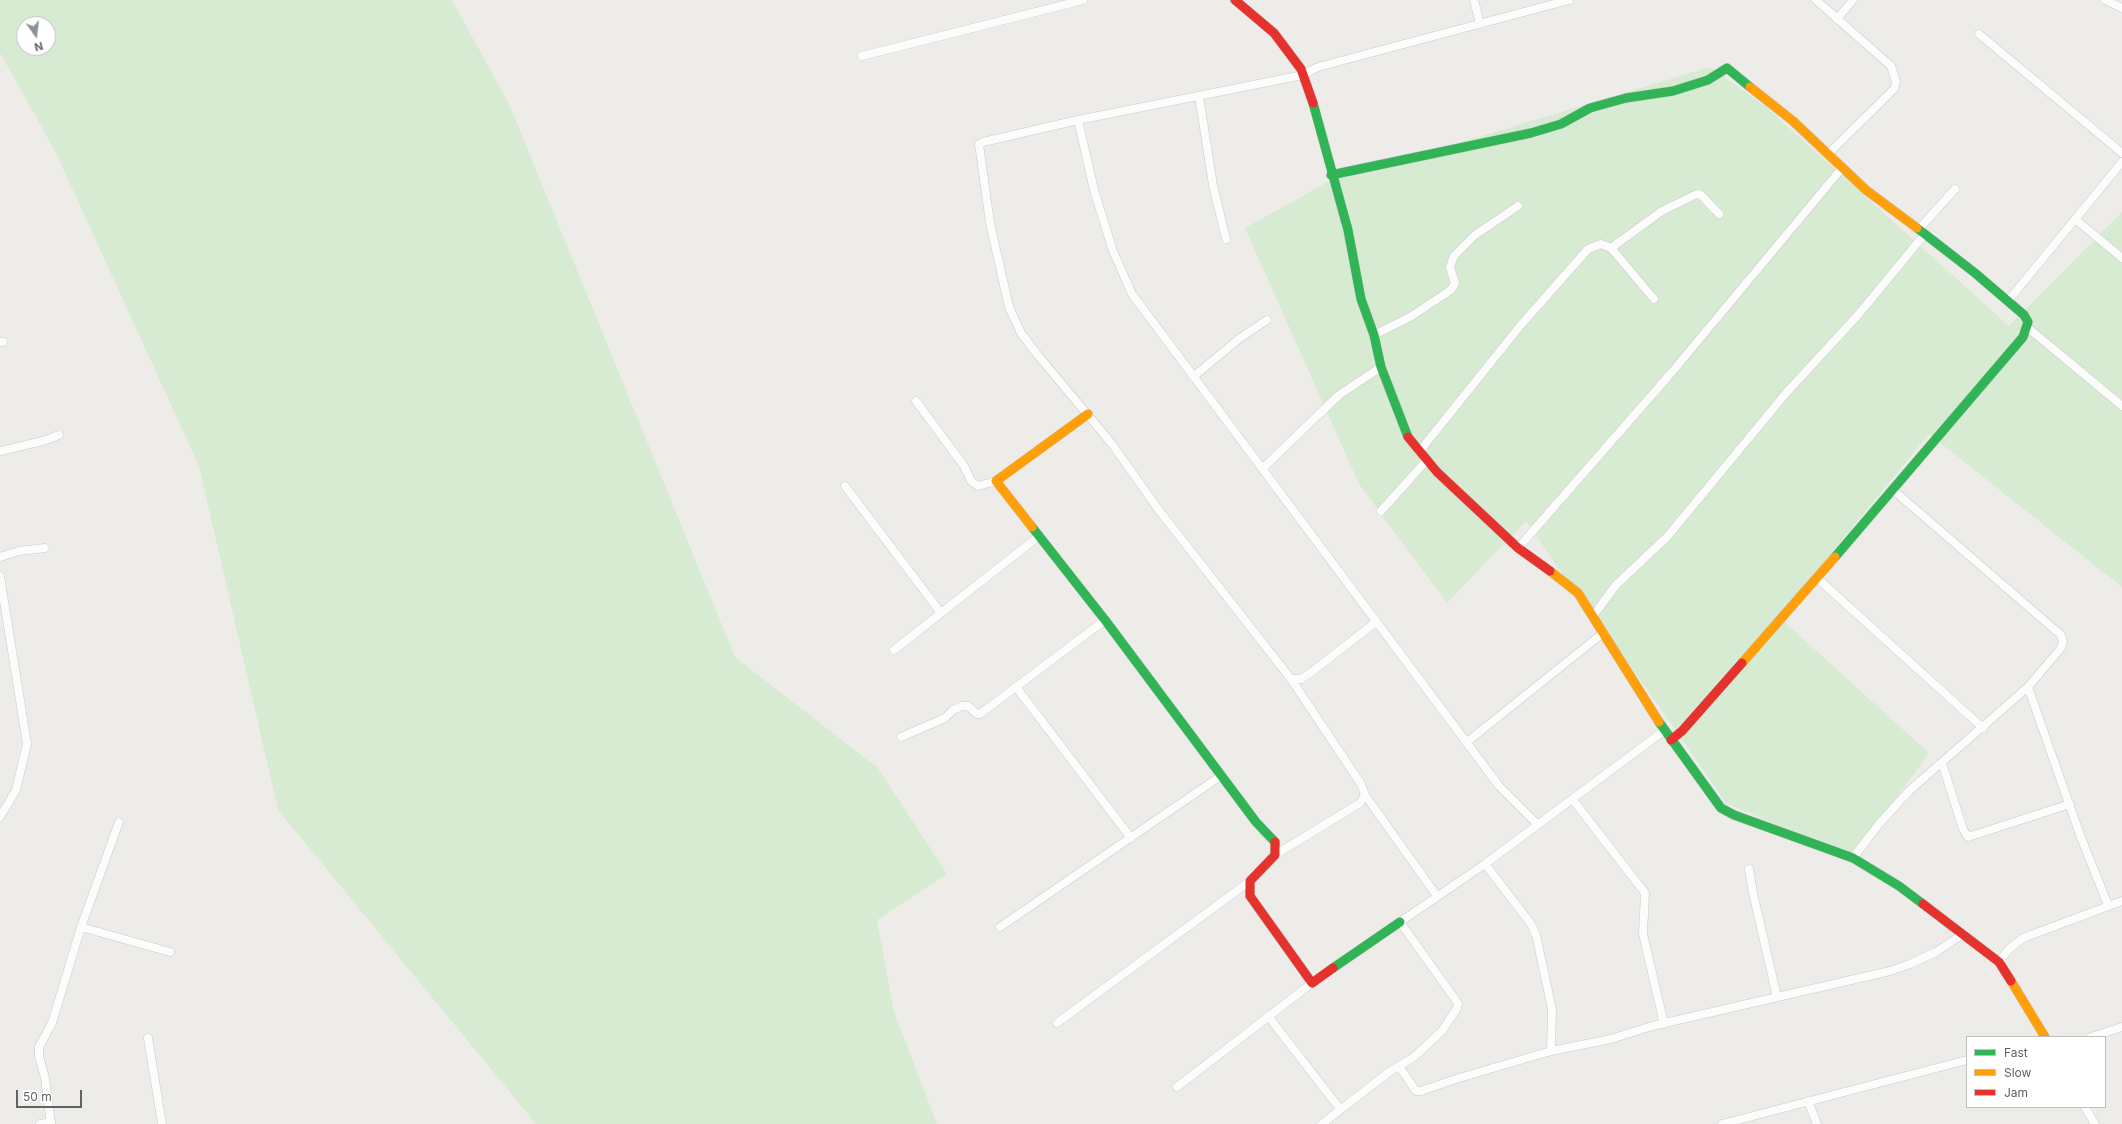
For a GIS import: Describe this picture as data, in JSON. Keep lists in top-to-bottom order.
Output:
{
  "legend": ["Fast", "Slow", "Jam"],
  "scale_bar": "50 m",
  "north": "bottom"
}
